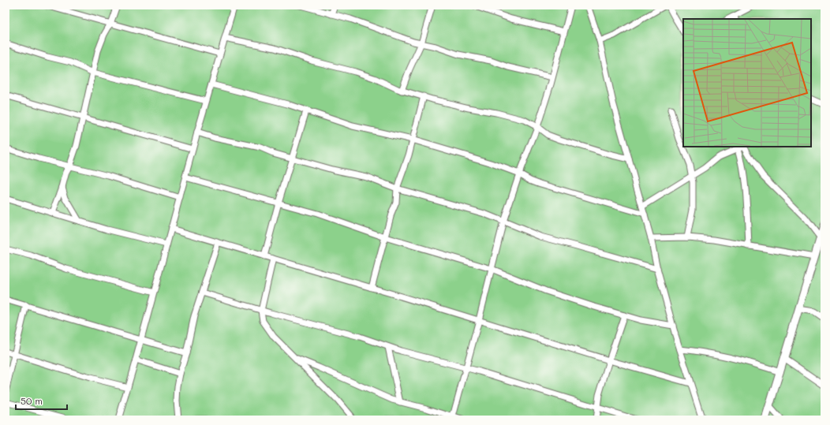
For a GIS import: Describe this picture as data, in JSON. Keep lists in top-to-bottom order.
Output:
{
  "scale_bar": "50 m"
}
